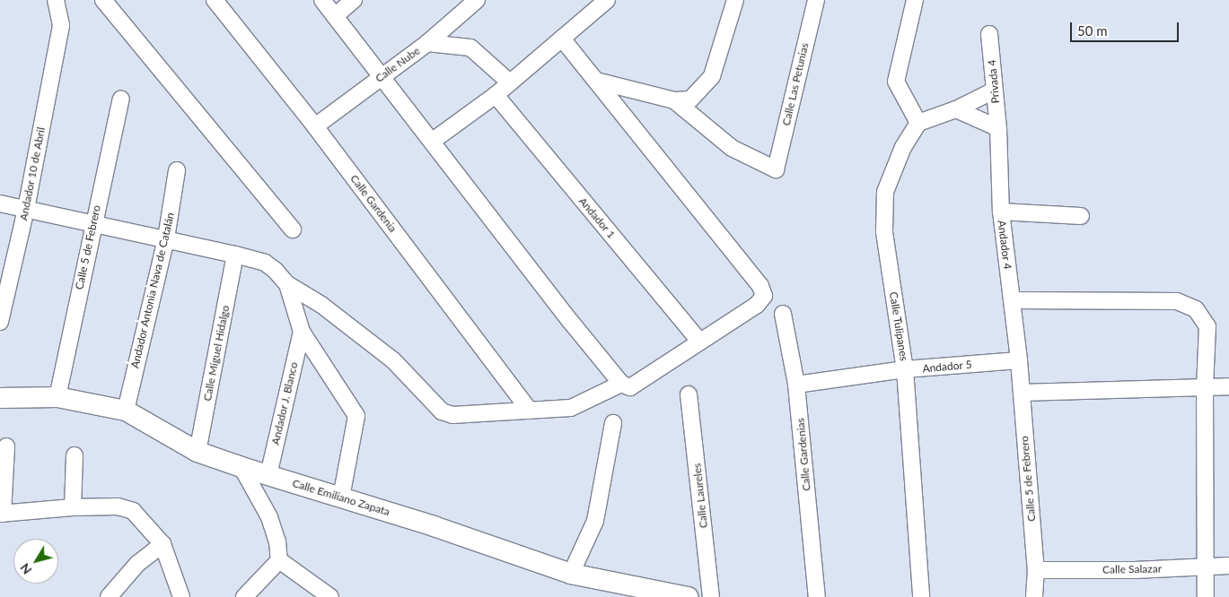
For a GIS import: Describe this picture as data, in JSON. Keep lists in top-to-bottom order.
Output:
{
  "streets": {
    "street": [
      "Calle Nube",
      "Privada 4",
      "Calle Las Petunias",
      "Andador 10 de Abril",
      "Calle Gardenia",
      "Andador 1",
      "Andador 4",
      "Calle 5 de Febrero",
      "Andador Antonia Nava de Catalán",
      "Calle Tulipanes",
      "Calle Miguel Hidalgo",
      "Andador 5",
      "Andador J. Blanco",
      "Calle Gardenias",
      "Calle Laureles",
      "Calle Emiliano Zapata",
      "Calle Salazar"
    ]
  },
  "crossings": [
    ["Calle Nube", "Calle Gardenia"],
    ["Privada 4", "Andador 4"],
    ["Andador 4", "Calle 5 de Febrero"],
    ["Andador 4", "Andador 5"],
    ["Calle 5 de Febrero", "Andador 5"],
    ["Calle 5 de Febrero", "Calle Emiliano Zapata"],
    ["Calle 5 de Febrero", "Calle Salazar"],
    ["Andador Antonia Nava de Catalán", "Calle Emiliano Zapata"],
    ["Calle Tulipanes", "Andador 5"],
    ["Calle Miguel Hidalgo", "Calle Emiliano Zapata"],
    ["Andador 5", "Calle Gardenias"],
    ["Andador J. Blanco", "Calle Emiliano Zapata"]
  ],
  "scale_bar": "50 m",
  "north": "bottom left"
}
